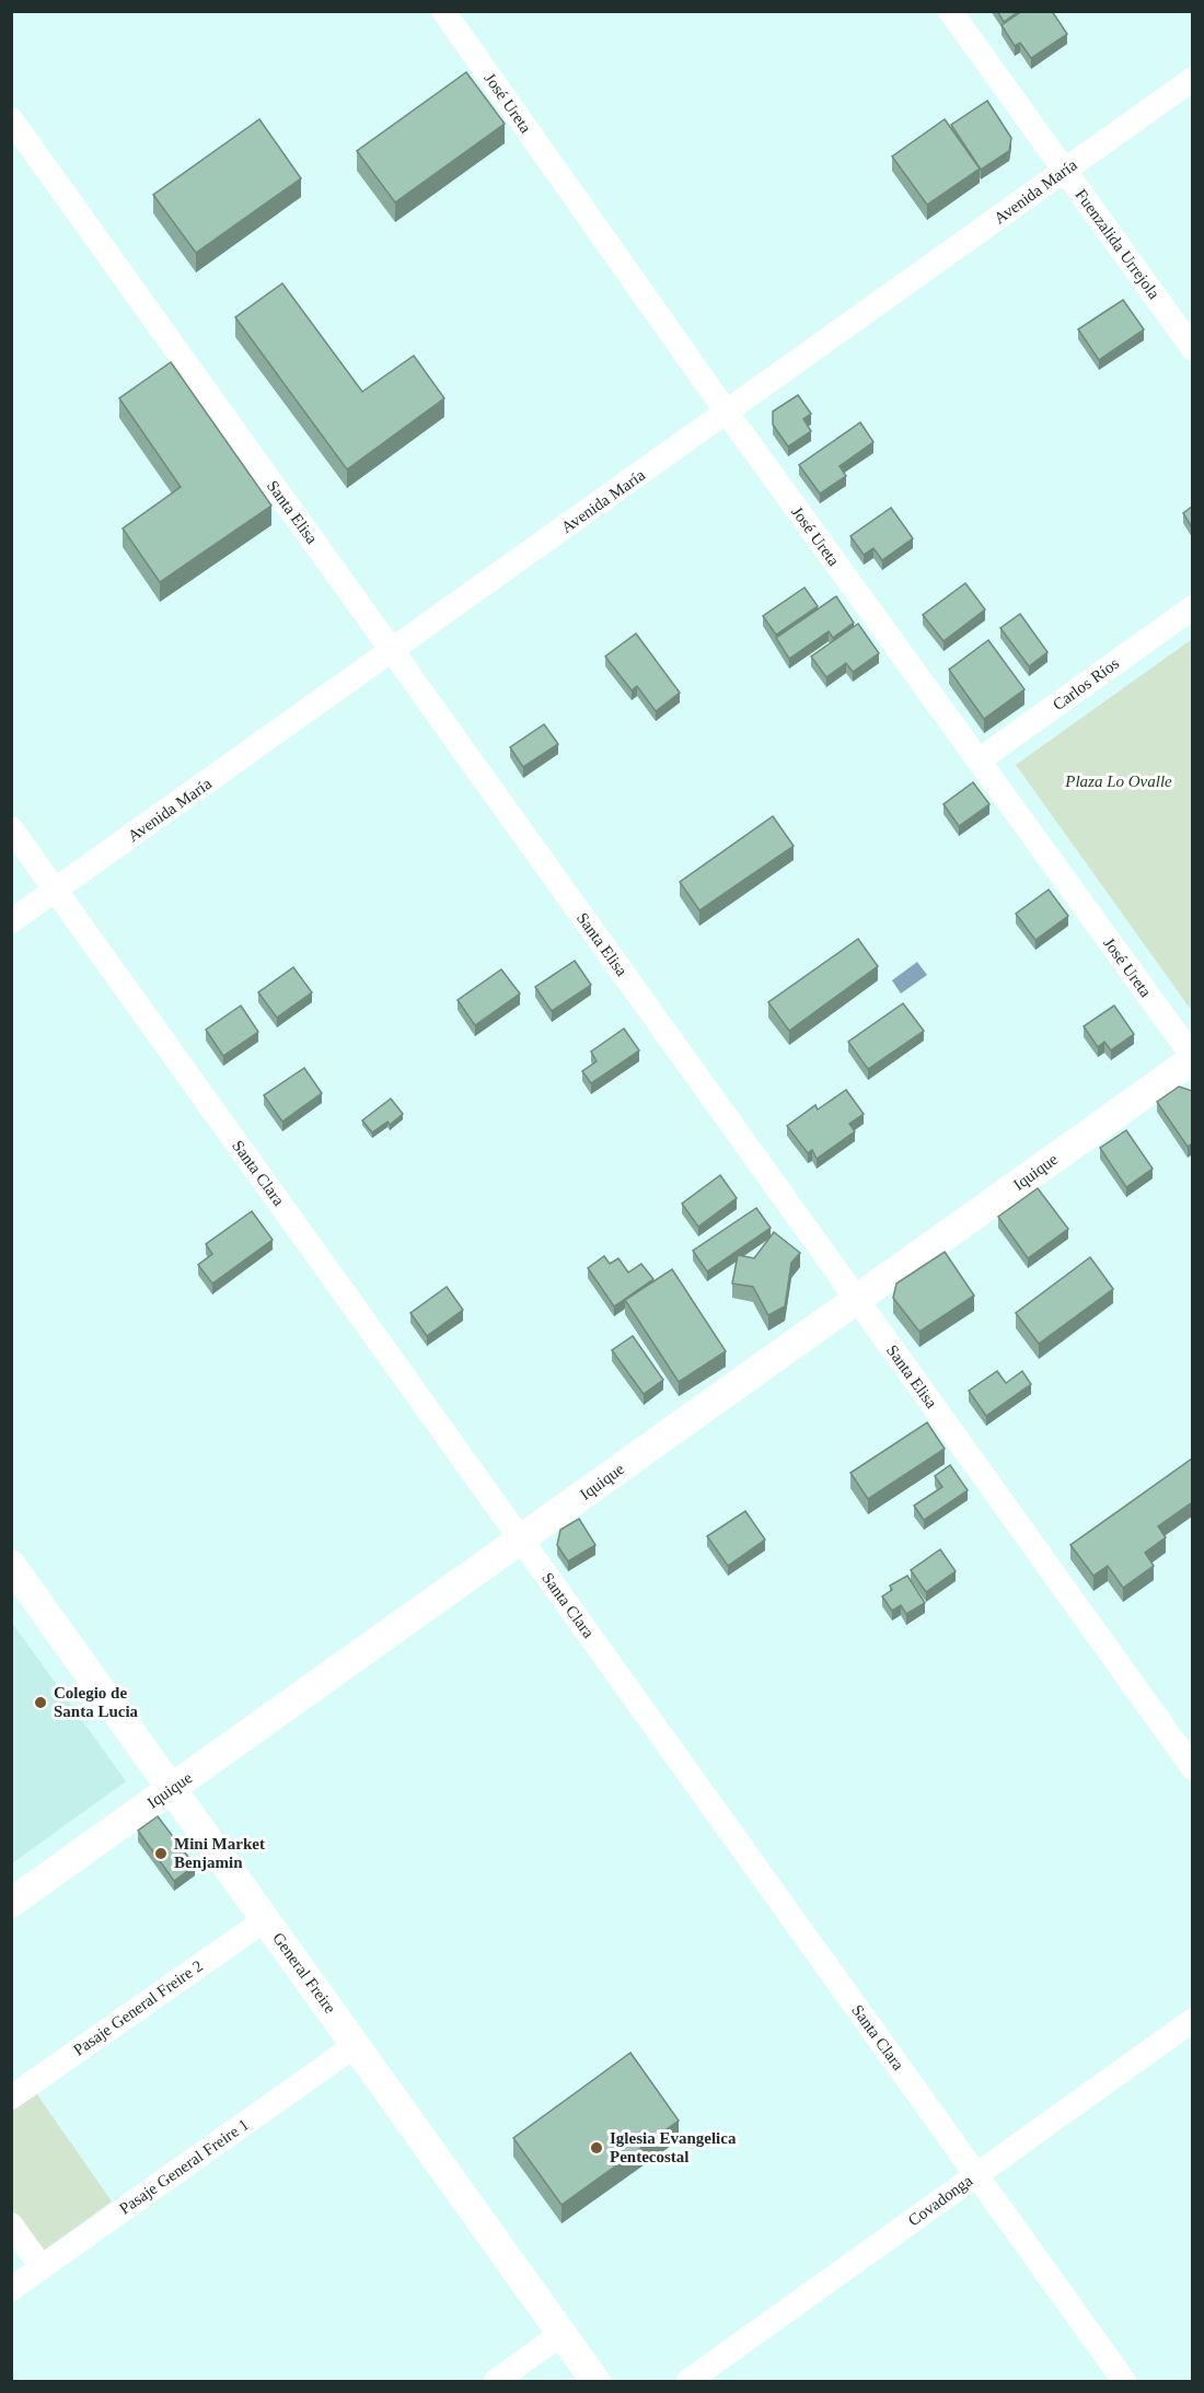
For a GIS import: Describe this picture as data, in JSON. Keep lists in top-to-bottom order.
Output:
{
  "streets": {
    "street": [
      "José Ureta",
      "Avenida María",
      "Fuenzalida Urrejola",
      "Santa Elisa",
      "Carlos Ríos",
      "Iquique",
      "Santa Clara",
      "General Freire",
      "Pasaje General Freire 2",
      "Pasaje General Freire 1",
      "Covadonga"
    ]
  },
  "crossings": [
    ["José Ureta", "Avenida María"],
    ["José Ureta", "Carlos Ríos"],
    ["José Ureta", "Iquique"],
    ["Avenida María", "Fuenzalida Urrejola"],
    ["Avenida María", "Santa Elisa"],
    ["Avenida María", "Santa Clara"],
    ["Santa Elisa", "Iquique"],
    ["Iquique", "Santa Clara"],
    ["Iquique", "General Freire"],
    ["Santa Clara", "Covadonga"],
    ["General Freire", "Pasaje General Freire 2"],
    ["General Freire", "Pasaje General Freire 1"]
  ],
  "parks": ["Plaza Lo Ovalle"],
  "places": ["Colegio de Santa Lucia", "Mini Market Benjamin", "Iglesia Evangelica Pentecostal"]
}
